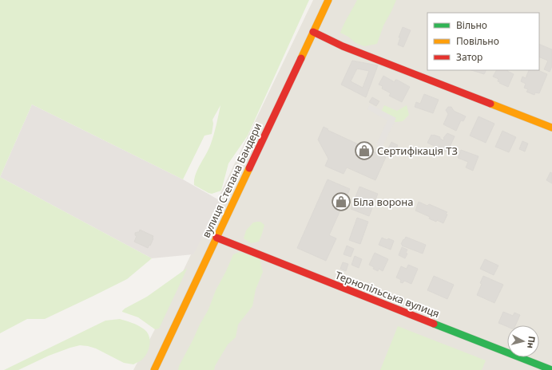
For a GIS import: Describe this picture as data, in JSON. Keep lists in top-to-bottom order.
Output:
{
  "streets": {
    "main road": ["вулиця Степана Бандери", "Тернопільська вулиця"]
  },
  "crossings": [
    ["вулиця Степана Бандери", "Тернопільська вулиця"]
  ],
  "places": {
    "shop": ["Сертифікація ТЗ", "Біла ворона"]
  },
  "legend": ["Вільно", "Повільно", "Затор"],
  "north": "right"
}
